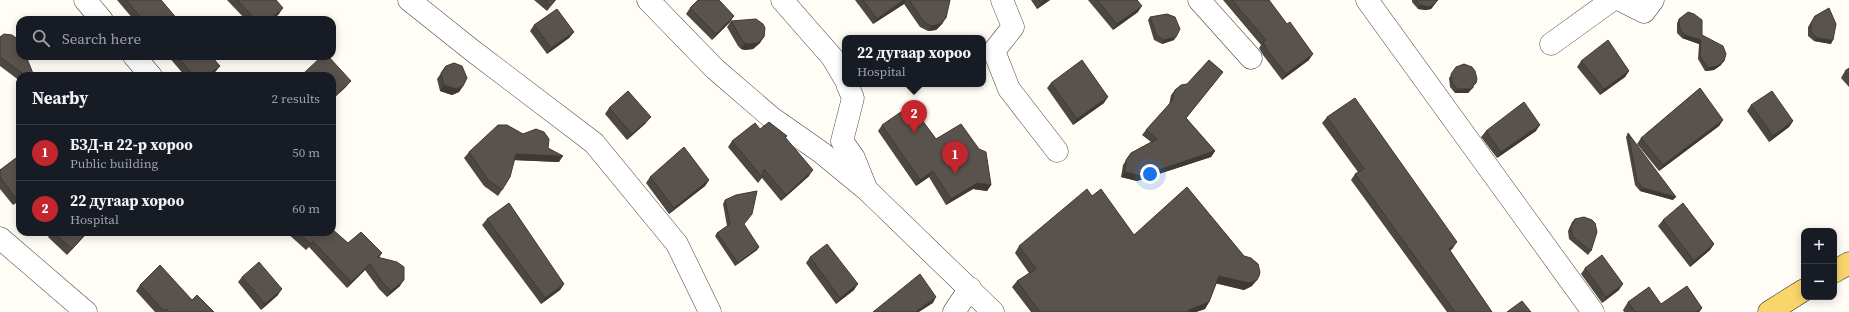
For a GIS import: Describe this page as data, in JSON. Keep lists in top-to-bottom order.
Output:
{
  "page": {
    "search": "Search here",
    "popup": ["22 дугаар хороо", "Hospital"],
    "heading": ["Nearby", "2 results"],
    "pins": ["2", "1"],
    "list": [
      {
        "mark": "1",
        "name": "БЗД-н 22-р хороо",
        "note": "Public building",
        "value": "50 m"
      },
      {
        "mark": "2",
        "name": "22 дугаар хороо",
        "note": "Hospital",
        "value": "60 m"
      }
    ],
    "map_buttons": ["+", "−"]
  }
}
